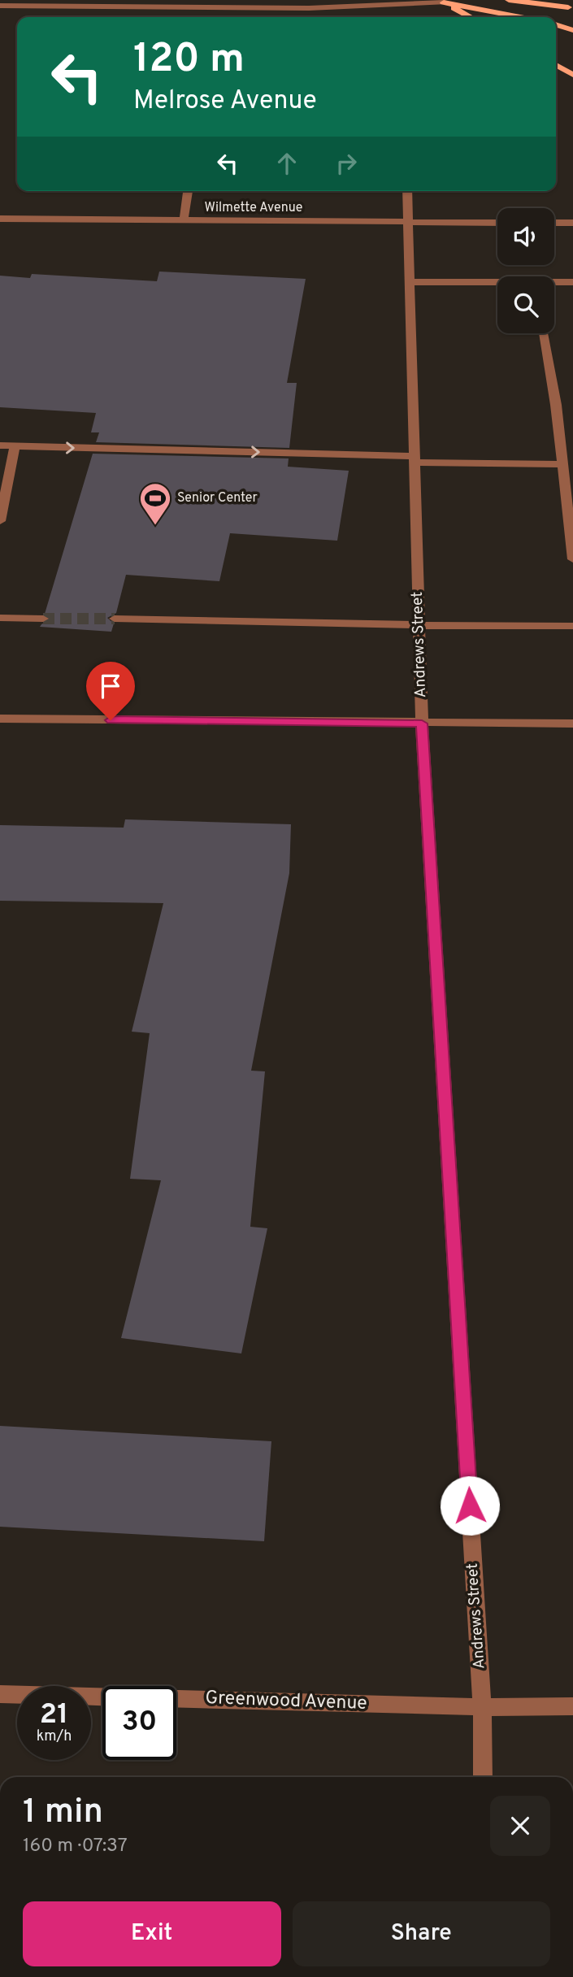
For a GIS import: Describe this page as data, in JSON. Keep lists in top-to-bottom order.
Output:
{
  "streets": {
    "street": ["Wilmette Avenue", "Andrews Street", "Greenwood Avenue"]
  },
  "crossings": [
    ["Wilmette Avenue", "Andrews Street"],
    ["Andrews Street", "Greenwood Avenue"]
  ],
  "places": {
    "sports": ["Senior Center"]
  },
  "page": {
    "turn": ["120 m", "Melrose Avenue"],
    "speed": "21 km/h",
    "limit": "30",
    "heading": ["1 min", "160 m · 07:37"],
    "buttons": ["Exit", "Share"]
  }
}
